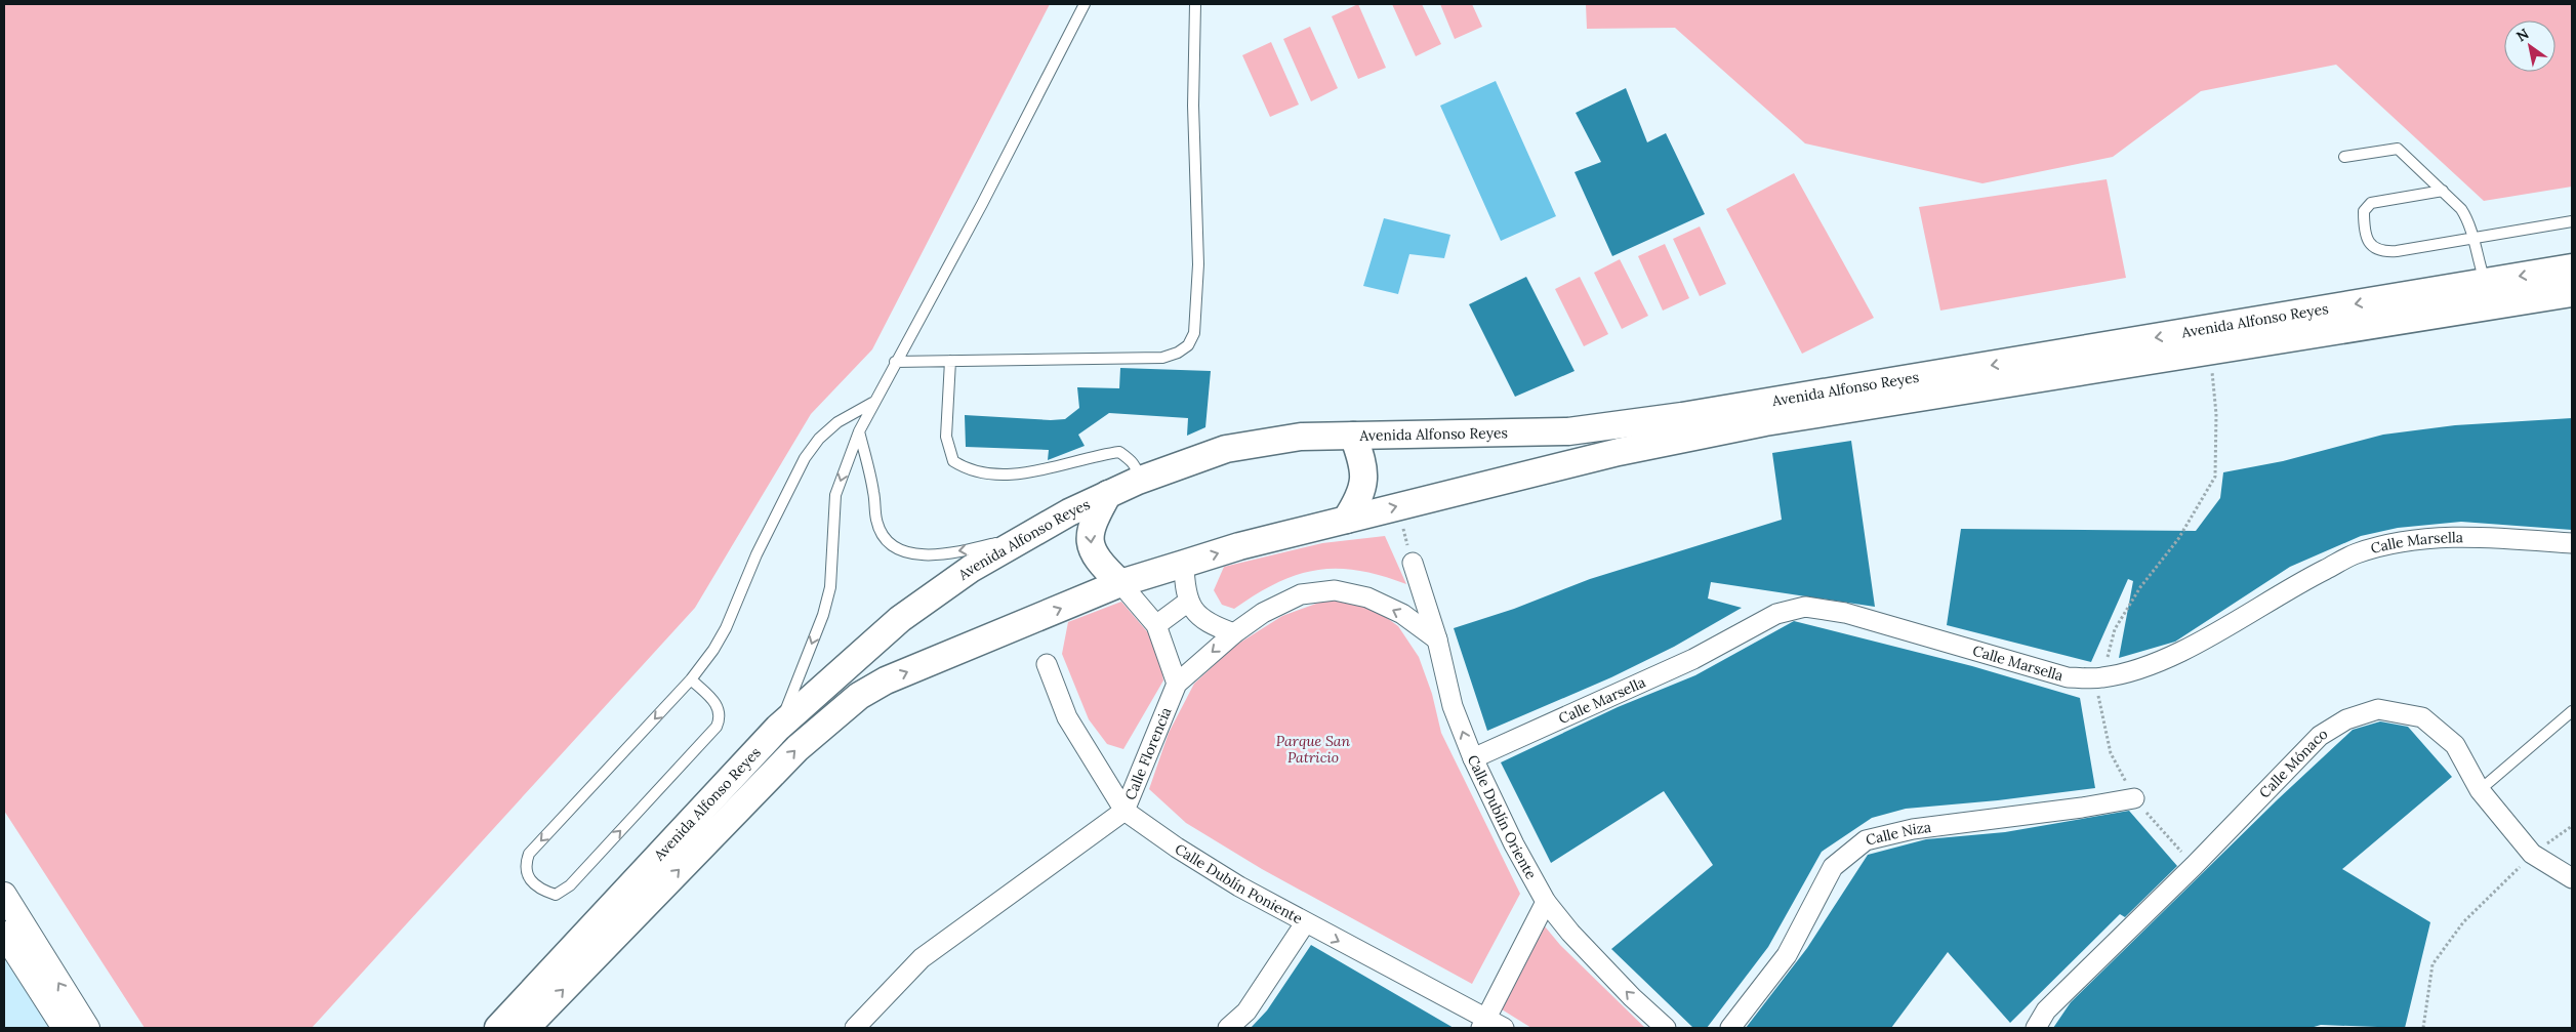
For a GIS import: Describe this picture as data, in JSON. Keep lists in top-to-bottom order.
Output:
{
  "streets": {
    "main road": ["Avenida Alfonso Reyes"],
    "street": [
      "Calle Marsella",
      "Calle Florencia",
      "Calle Mónaco",
      "Calle Dublín Oriente",
      "Calle Niza",
      "Calle Dublín Poniente"
    ]
  },
  "crossings": [
    ["Calle Marsella", "Calle Dublín Oriente"],
    ["Calle Florencia", "Calle Dublín Oriente"],
    ["Calle Florencia", "Calle Dublín Poniente"]
  ],
  "one_way": ["Calle Dublín Oriente"],
  "parks": ["Parque San Patricio"],
  "north": "top left"
}
